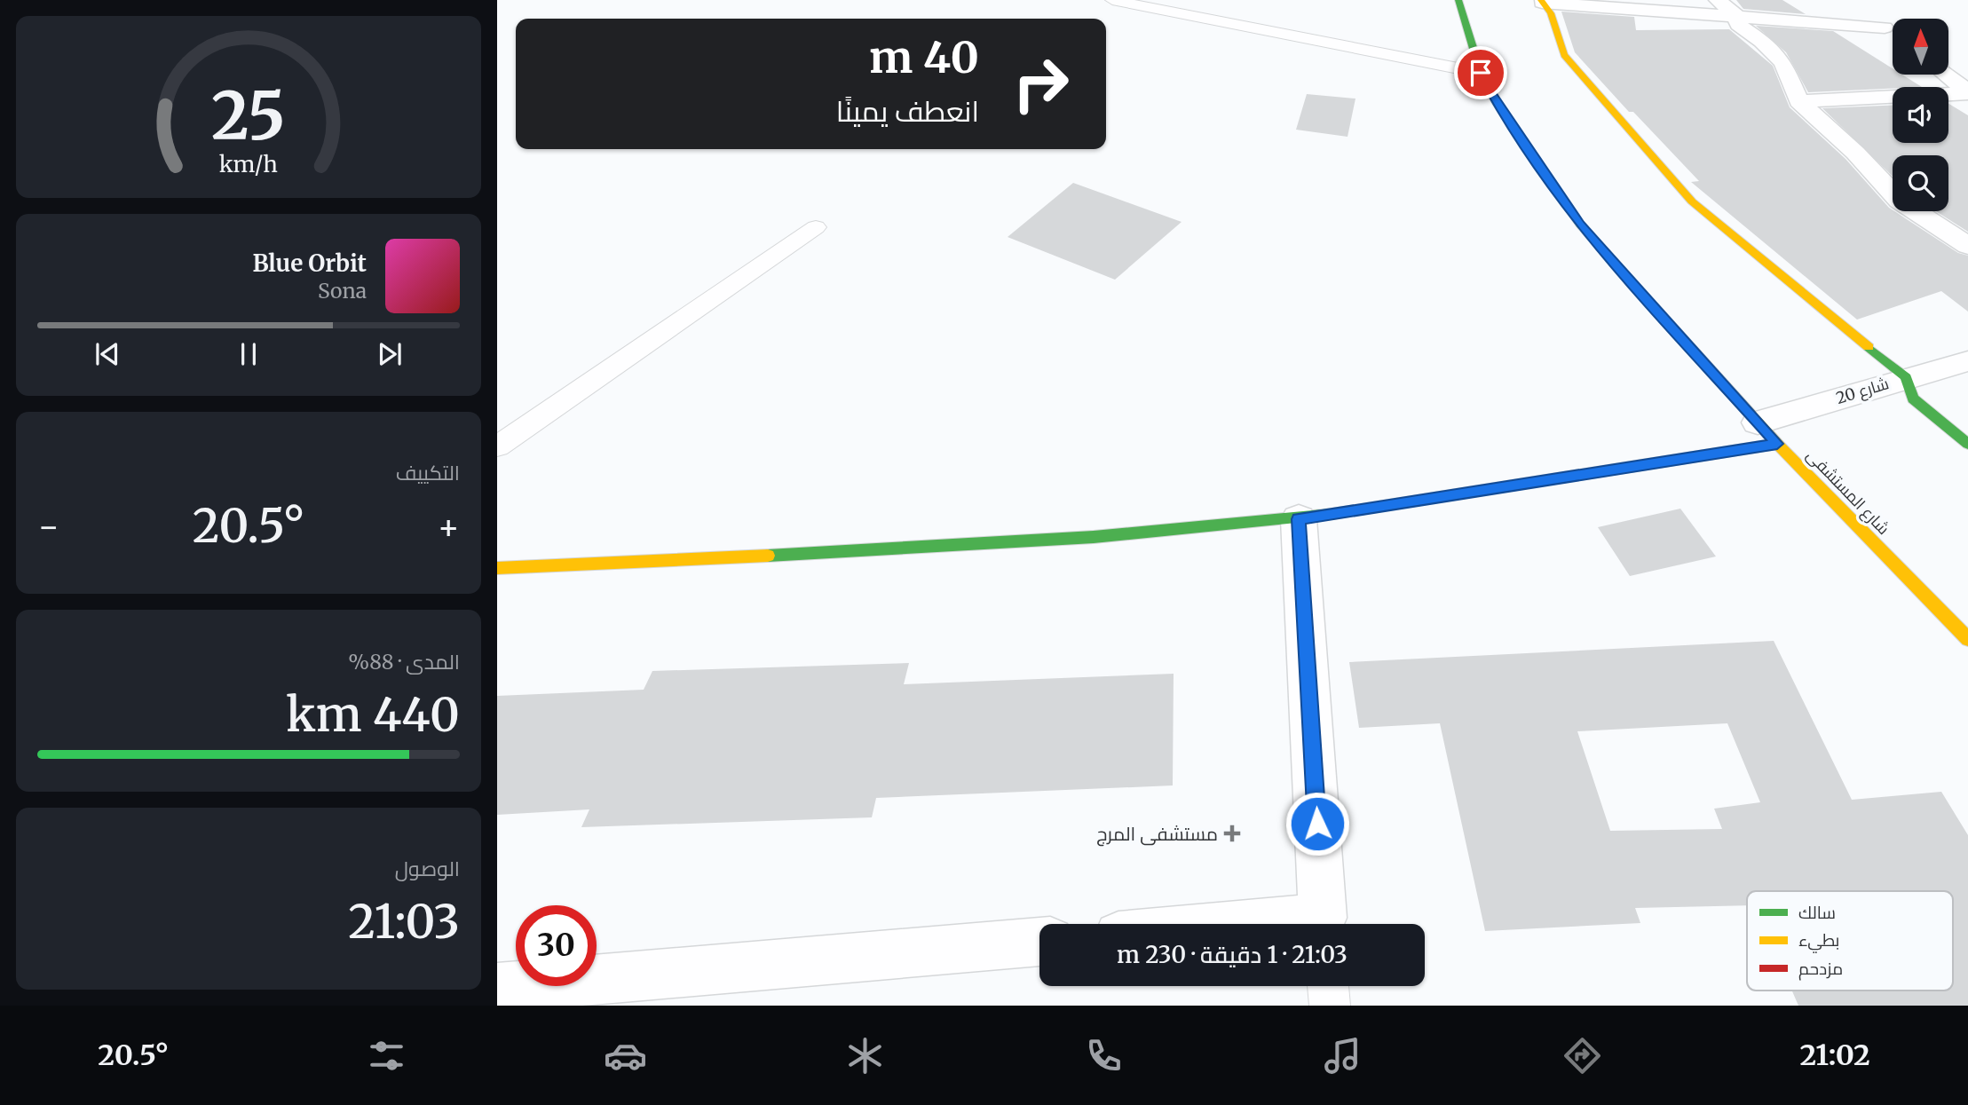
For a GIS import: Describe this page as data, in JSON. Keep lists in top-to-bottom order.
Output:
{
  "streets": {
    "main road": ["شارع المستشفى"],
    "street": ["شارع 20"]
  },
  "crossings": [
    ["شارع 20", "شارع المستشفى"]
  ],
  "places": {
    "health": ["مستشفى المرج"]
  },
  "legend": ["سالك", "بطيء", "مزدحم"],
  "north": "top",
  "page": {
    "turn": ["40 m", "انعطف يمينًا"],
    "song": ["Blue Orbit", "Sona"],
    "tile": [
      "التكييف",
      ["المدى · 88%", "440 km"],
      ["الوصول", "21:03"]
    ],
    "heat": ["−", "20.5°", "+"],
    "limit": "30",
    "trip": "21:03 · 1 دقيقة · 230 m",
    "tabs": ["21:02", "20.5°"],
    "gauge": ["25", "km/h"]
  }
}
